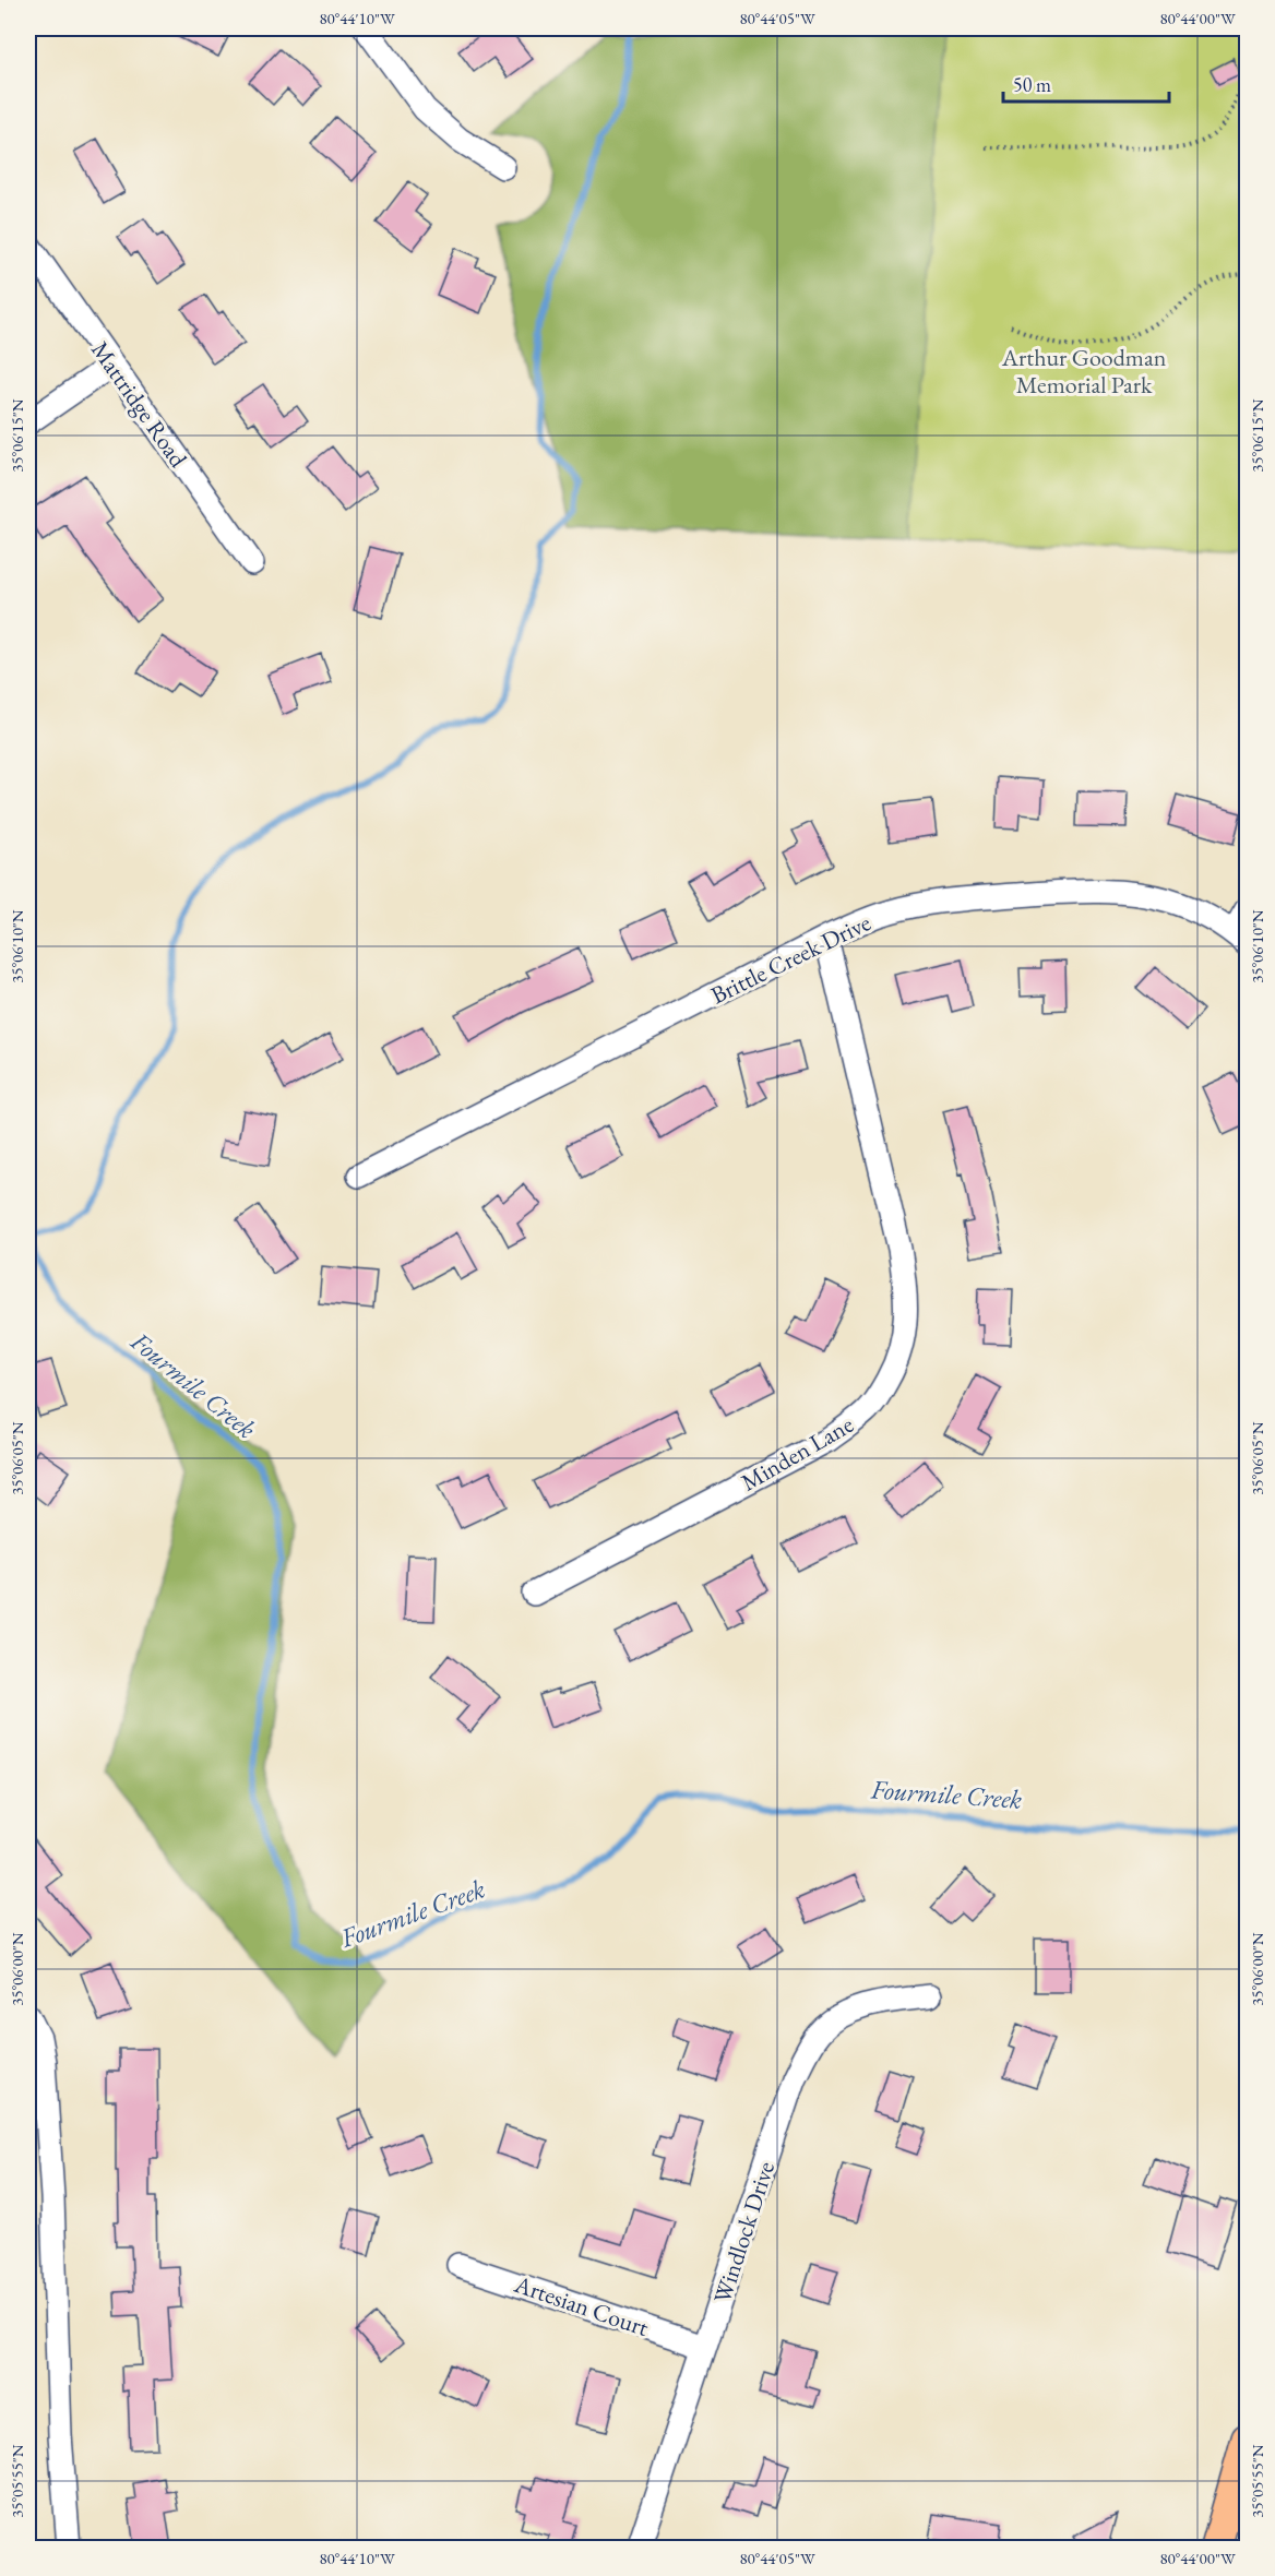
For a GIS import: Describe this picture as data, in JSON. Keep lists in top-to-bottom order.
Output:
{
  "streets": {
    "street": [
      "Mattridge Road",
      "Brittle Creek Drive",
      "Minden Lane",
      "Windlock Drive",
      "Artesian Court"
    ]
  },
  "crossings": [
    ["Brittle Creek Drive", "Minden Lane"],
    ["Windlock Drive", "Artesian Court"]
  ],
  "water": ["Fourmile Creek"],
  "parks": ["Arthur Goodman Memorial Park"],
  "scale_bar": "50 m",
  "coordinates": [
    "80°44'10\"W",
    "80°44'05\"W",
    "80°44'00\"W",
    "35°06'15\"N",
    "35°06'10\"N",
    "35°06'05\"N",
    "35°06'00\"N",
    "35°05'55\"N"
  ]
}
